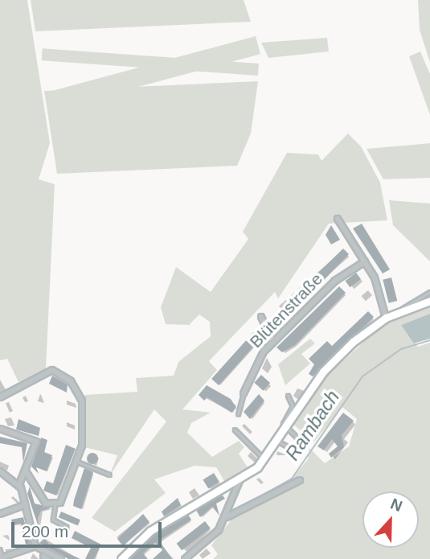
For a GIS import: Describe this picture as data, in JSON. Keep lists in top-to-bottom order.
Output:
{
  "streets": {
    "street": ["Blütenstraße"]
  },
  "water": ["Rambach"],
  "scale_bar": "200 m",
  "north": "top"
}
